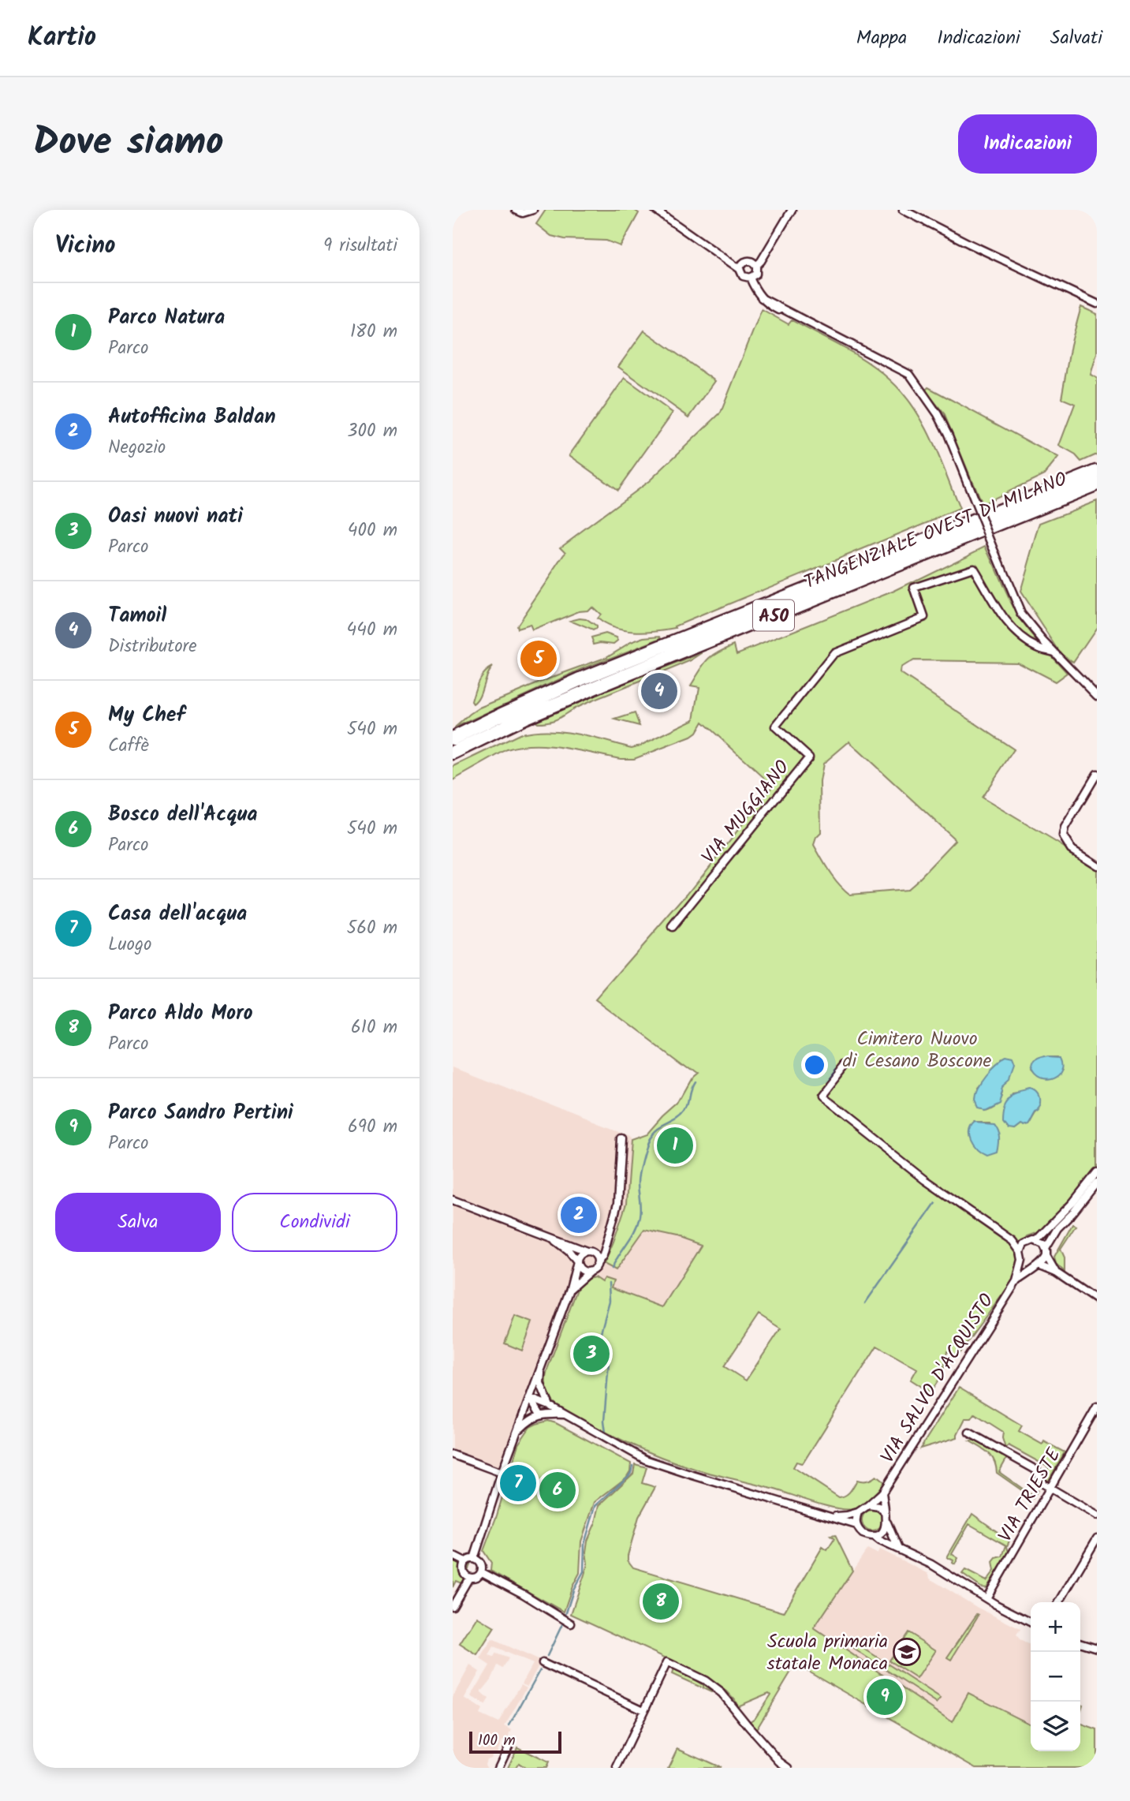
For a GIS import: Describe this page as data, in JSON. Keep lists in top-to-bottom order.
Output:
{
  "streets": {
    "highway": ["TANGENZIALE OVEST DI MILANO", "A50"],
    "street": ["VIA MUGGIANO", "VIA SALVO D'ACQUISTO", "VIA TRIESTE"]
  },
  "parks": ["Cimitero Nuovo di Cesano Boscone"],
  "places": {
    "school or university": ["Scuola primaria statale Monaca"]
  },
  "scale_bar": "100 m",
  "page": {
    "header": "Kartio",
    "nav": ["Mappa", "Indicazioni", "Salvati"],
    "title": "Dove siamo",
    "buttons": [
      "Indicazioni",
      ["Salva", "Condividi"]
    ],
    "heading": ["Vicino", "9 risultati"],
    "list": [
      {
        "mark": "1",
        "name": "Parco Natura",
        "note": "Parco",
        "value": "180 m"
      },
      {
        "mark": "2",
        "name": "Autofficina Baldan",
        "note": "Negozio",
        "value": "300 m"
      },
      {
        "mark": "3",
        "name": "Oasi nuovi nati",
        "note": "Parco",
        "value": "400 m"
      },
      {
        "mark": "4",
        "name": "Tamoil",
        "note": "Distributore",
        "value": "440 m"
      },
      {
        "mark": "5",
        "name": "My Chef",
        "note": "Caffè",
        "value": "540 m"
      },
      {
        "mark": "6",
        "name": "Bosco dell'Acqua",
        "note": "Parco",
        "value": "540 m"
      },
      {
        "mark": "7",
        "name": "Casa dell'acqua",
        "note": "Luogo",
        "value": "560 m"
      },
      {
        "mark": "8",
        "name": "Parco Aldo Moro",
        "note": "Parco",
        "value": "610 m"
      },
      {
        "mark": "9",
        "name": "Parco Sandro Pertini",
        "note": "Parco",
        "value": "690 m"
      }
    ],
    "pins": [
      "5",
      "4",
      "1",
      "2",
      "3",
      "7",
      "6",
      "8",
      "9"
    ],
    "map_buttons": ["+", "−"],
    "scale": "100 m"
  }
}
